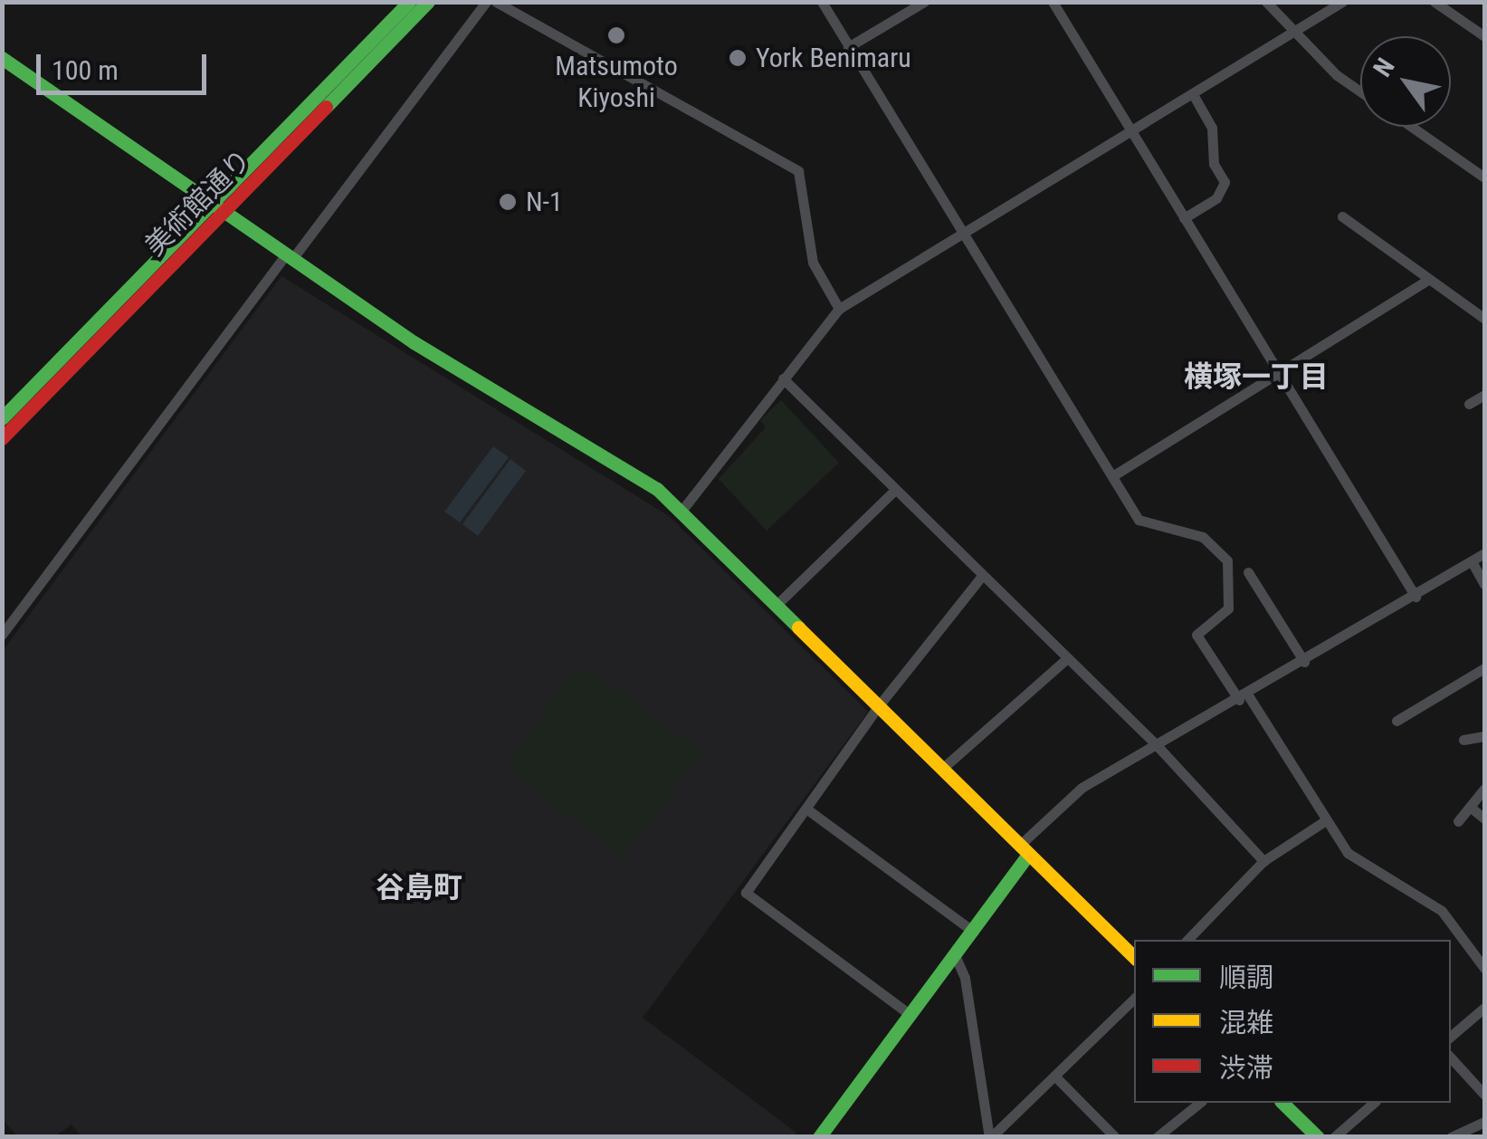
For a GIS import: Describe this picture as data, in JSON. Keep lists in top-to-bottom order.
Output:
{
  "streets": {
    "street": ["美術館通り"]
  },
  "districts": ["横塚一丁目", "谷島町"],
  "places": ["Matsumoto Kiyoshi", "York Benimaru", "N-1"],
  "legend": ["順調", "混雑", "渋滞"],
  "scale_bar": "100 m",
  "north": "top left"
}
